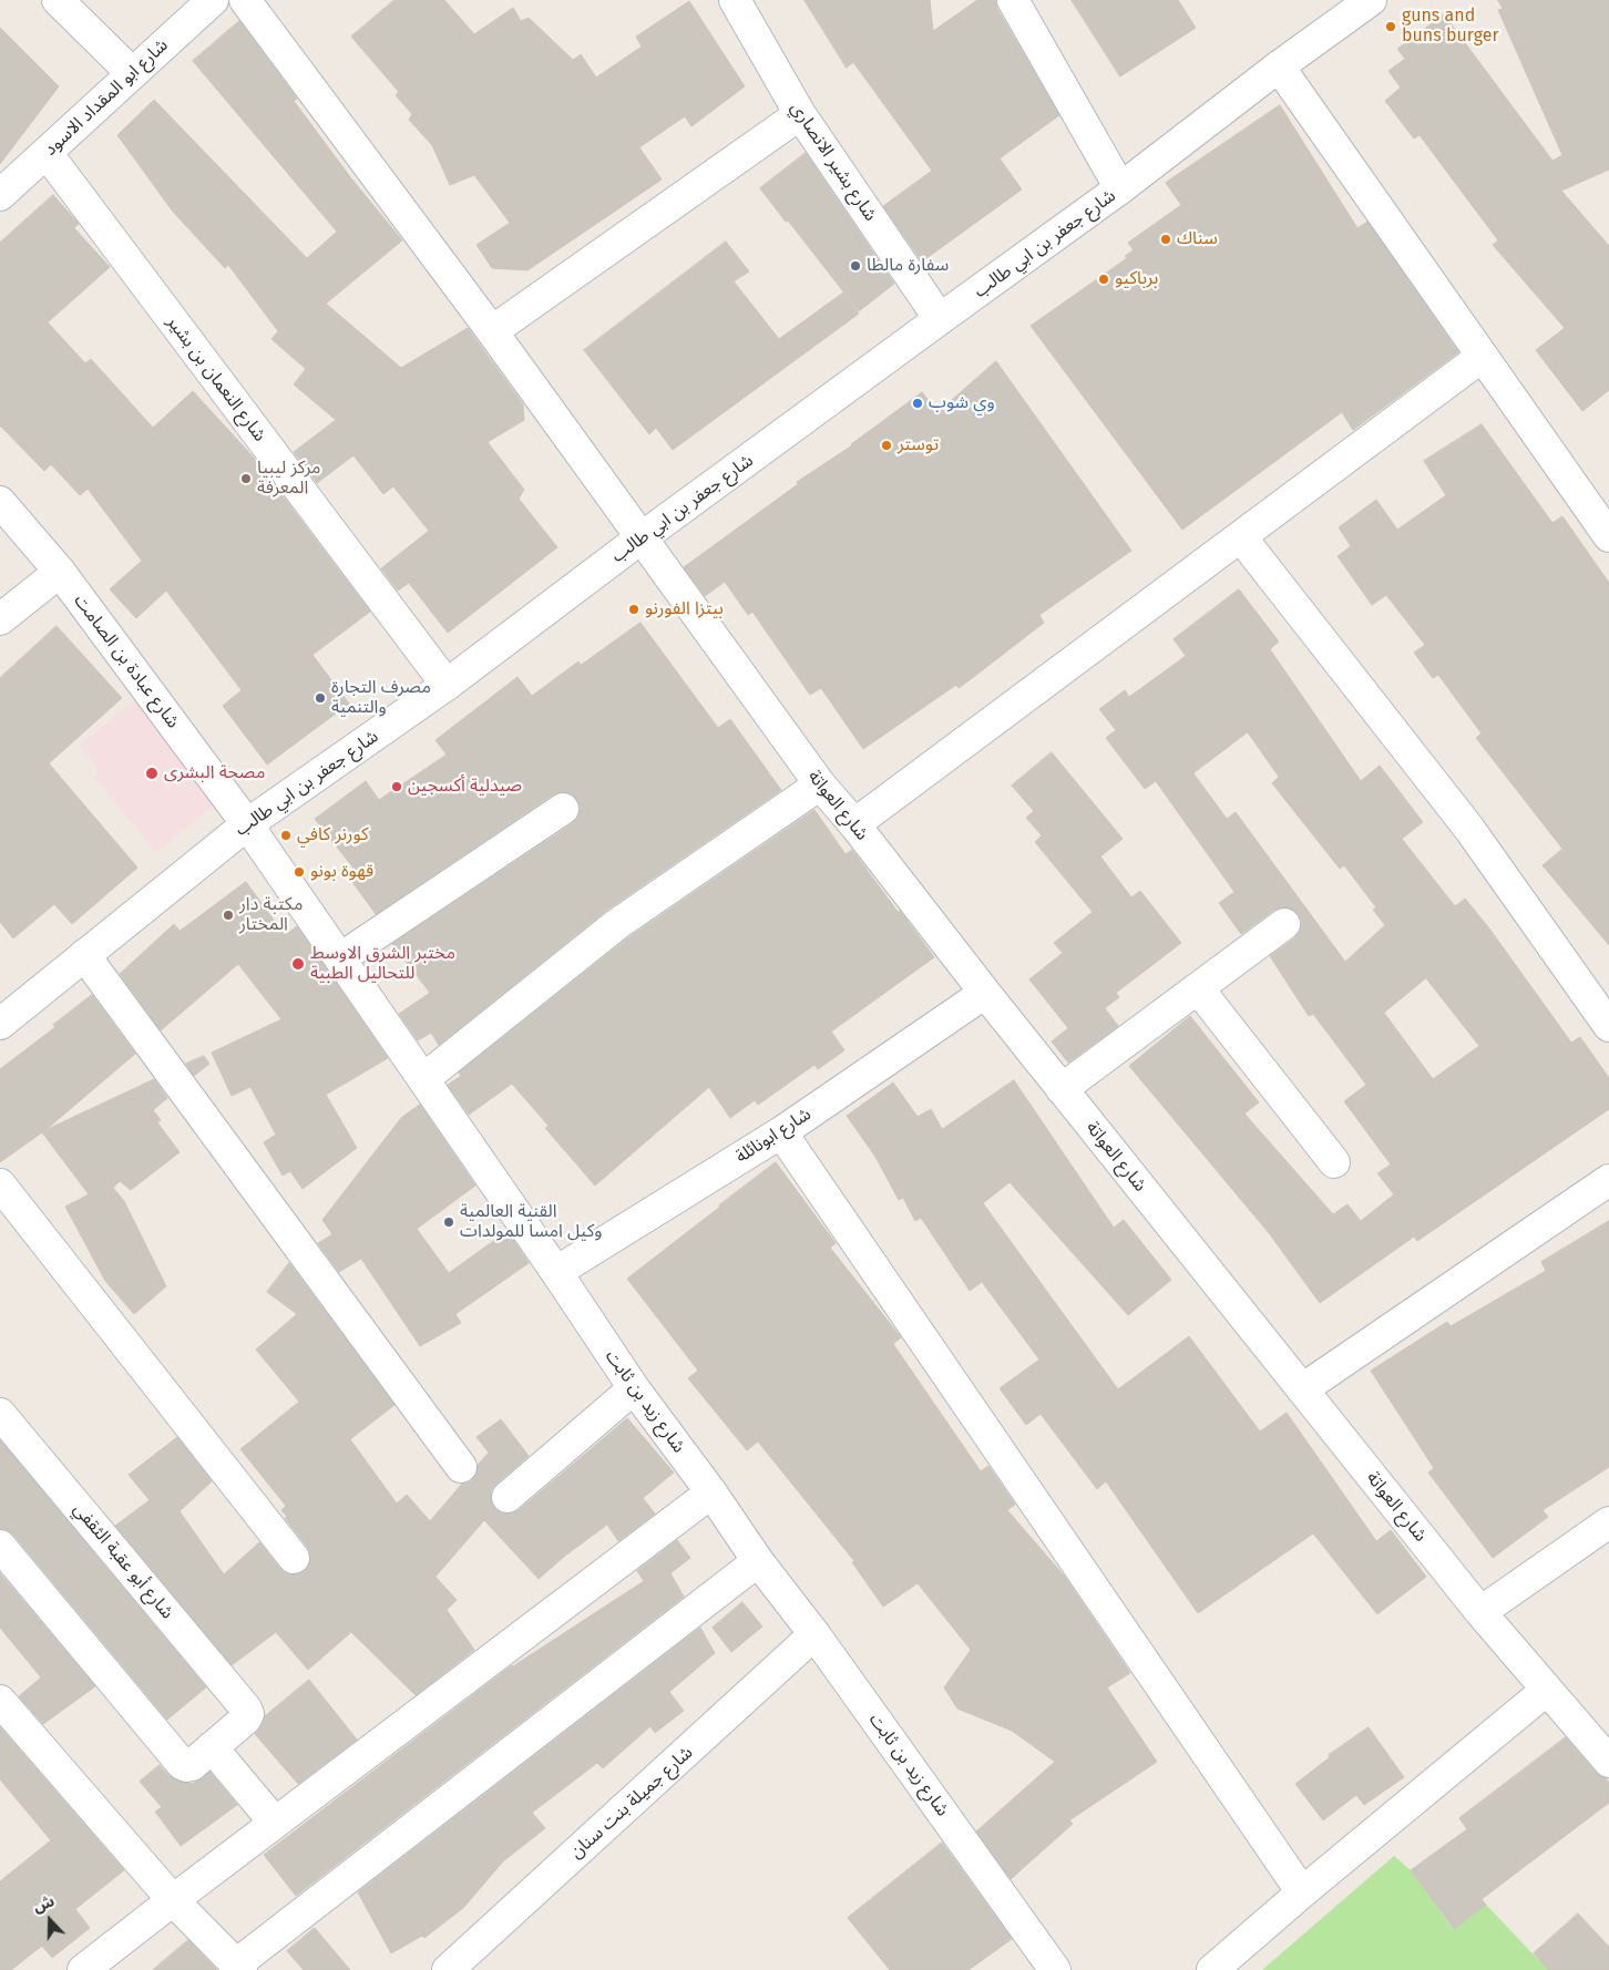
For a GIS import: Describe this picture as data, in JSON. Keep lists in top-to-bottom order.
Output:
{
  "streets": {
    "street": [
      "شارع ابو المقداد الاسود",
      "شارع بشير الانصاري",
      "شارع جعفر بن ابي طالب",
      "شارع النعمان بن بشير",
      "شارع عبادة بن الصامت",
      "شارع العواتة",
      "شارع ابونائلة",
      "شارع زيد بن ثابت",
      "شارع أبو عقبة الثقفي",
      "شارع جميلة بنت سنان"
    ]
  },
  "crossings": [
    ["شارع ابو المقداد الاسود", "شارع النعمان بن بشير"],
    ["شارع بشير الانصاري", "شارع جعفر بن ابي طالب"],
    ["شارع جعفر بن ابي طالب", "شارع النعمان بن بشير"],
    ["شارع جعفر بن ابي طالب", "شارع عبادة بن الصامت"],
    ["شارع جعفر بن ابي طالب", "شارع العواتة"],
    ["شارع جعفر بن ابي طالب", "شارع زيد بن ثابت"],
    ["شارع عبادة بن الصامت", "شارع زيد بن ثابت"],
    ["شارع العواتة", "شارع ابونائلة"],
    ["شارع ابونائلة", "شارع زيد بن ثابت"],
    ["شارع زيد بن ثابت", "شارع جميلة بنت سنان"]
  ],
  "places": [
    "guns and buns burger",
    "سناك",
    "سفارة مالطا",
    "برباكيو",
    "وي شوب",
    "توستر",
    "مركز ليبيا المعرفة",
    "بيتزا الفورنو",
    "مصرف التجارة والتنمية",
    "مصحة البشرى",
    "صيدلية أكسجين",
    "كورنر كافي",
    "قهوة بونو",
    "مكتبة دار المختار",
    "مختبر الشرق الاوسط للتحاليل الطبية",
    "القنية العالمية وكيل امسا للمولدات"
  ],
  "north": "top"
}
